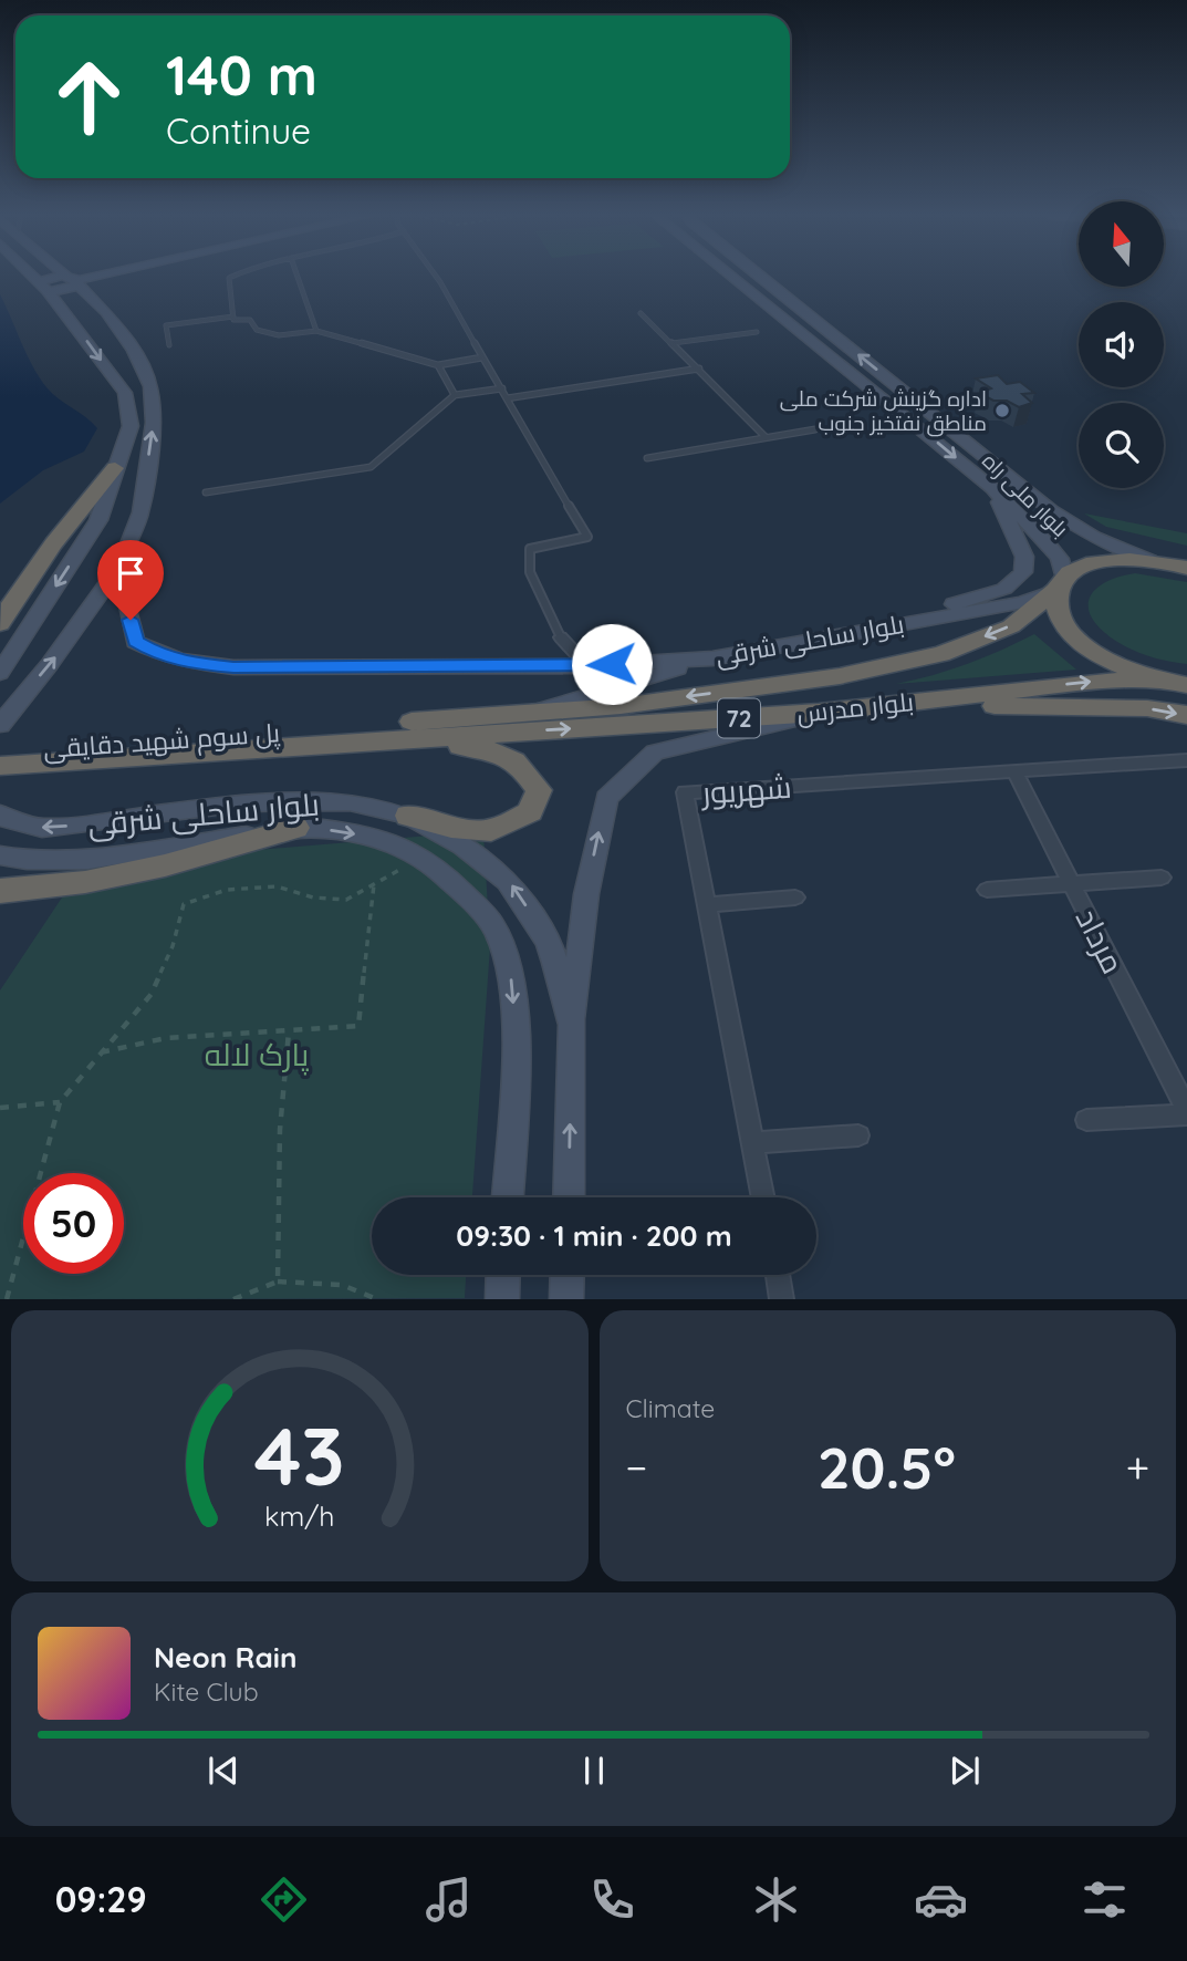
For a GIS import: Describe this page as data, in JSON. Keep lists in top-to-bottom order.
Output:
{
  "streets": {
    "highway": ["بلوار مدرس", "72", "پل سوم شهید دقایقی"],
    "main road": ["بلوار ملی راه", "بلوار ساحلی شرقی"],
    "street": ["شهریور", "مرداد"]
  },
  "crossings": [
    ["بلوار ملی راه", "بلوار ساحلی شرقی"],
    ["بلوار ملی راه", "بلوار مدرس"],
    ["بلوار ملی راه", "72"],
    ["بلوار ساحلی شرقی", "بلوار مدرس"],
    ["بلوار ساحلی شرقی", "72"],
    ["بلوار مدرس", "72"],
    ["بلوار مدرس", "پل سوم شهید دقایقی"],
    ["72", "پل سوم شهید دقایقی"],
    ["شهریور", "مرداد"]
  ],
  "parks": ["پارک لاله"],
  "places": ["اداره گزینش شرکت ملی مناطق نفتخیز جنوب"],
  "north": "top",
  "page": {
    "turn": ["140 m", "Continue"],
    "limit": "50",
    "trip": "09:30 · 1 min · 200 m",
    "tile": "Climate",
    "heat": ["−", "20.5°", "+"],
    "song": ["Neon Rain", "Kite Club"],
    "tabs": "09:29",
    "gauge": ["43", "km/h"]
  }
}
